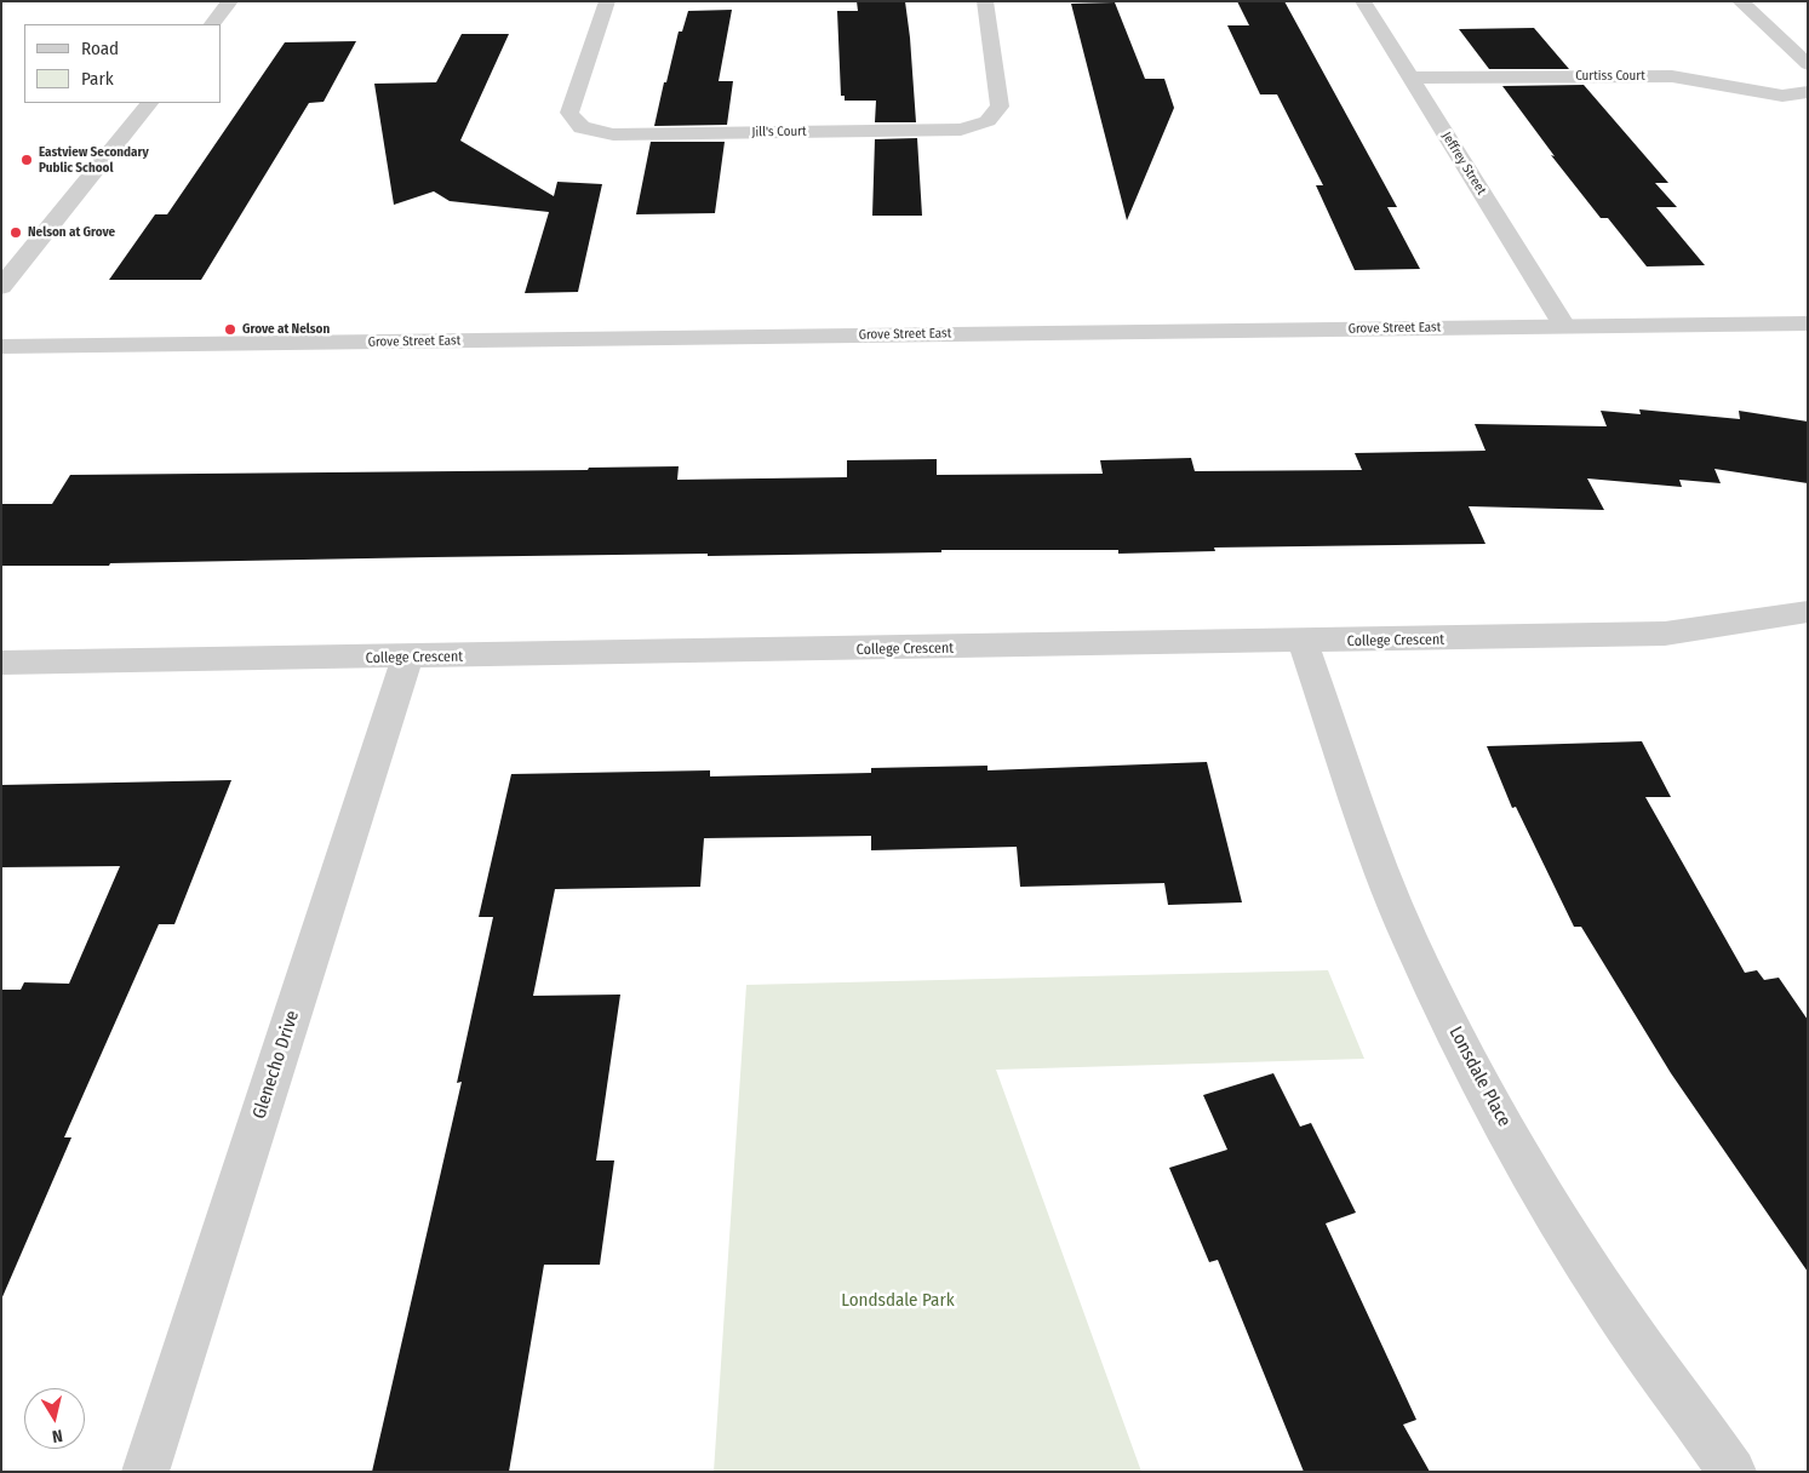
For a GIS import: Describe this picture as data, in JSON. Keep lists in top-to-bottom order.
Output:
{
  "streets": {
    "street": [
      "Curtiss Court",
      "Jill's Court",
      "Jeffrey Street",
      "Grove Street East",
      "College Crescent",
      "Glenecho Drive",
      "Lonsdale Place"
    ]
  },
  "crossings": [
    ["Curtiss Court", "Jeffrey Street"],
    ["Jeffrey Street", "Grove Street East"],
    ["College Crescent", "Glenecho Drive"],
    ["College Crescent", "Lonsdale Place"]
  ],
  "parks": ["Londsdale Park"],
  "places": ["Eastview Secondary Public School", "Nelson at Grove", "Grove at Nelson"],
  "legend": ["Road", "Park"],
  "north": "bottom"
}
